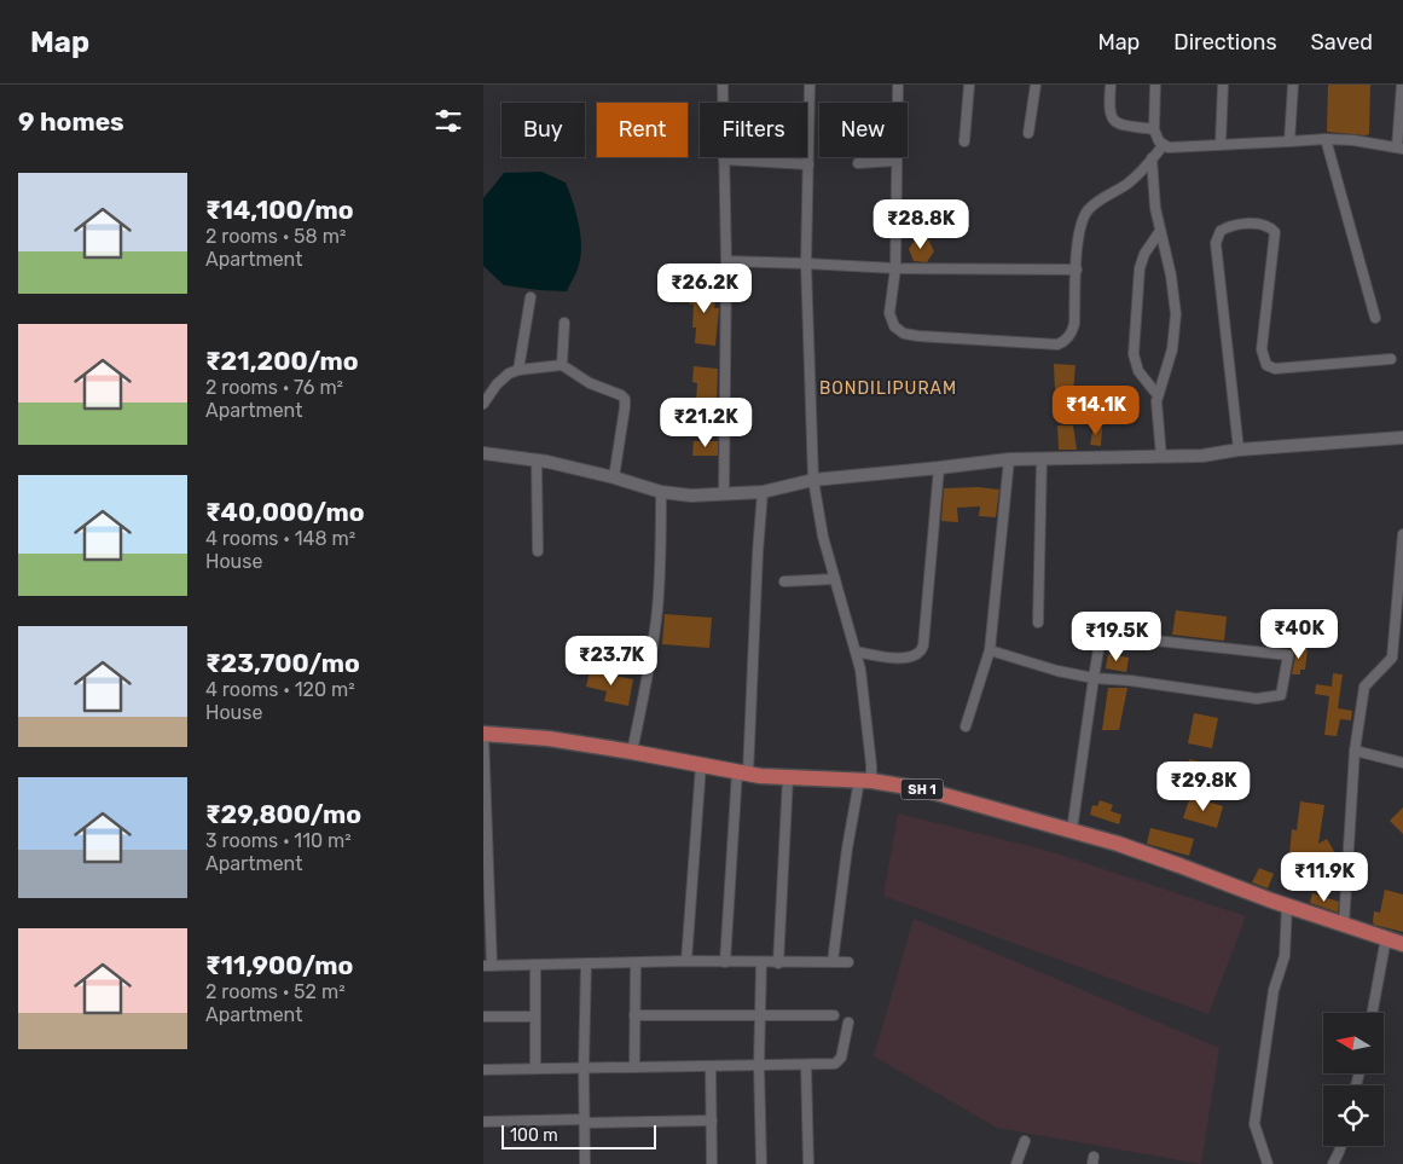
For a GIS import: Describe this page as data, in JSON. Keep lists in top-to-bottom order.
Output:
{
  "streets": {
    "main road": ["SH 1"]
  },
  "districts": ["BONDILIPURAM"],
  "scale_bar": "100 m",
  "north": "left",
  "page": {
    "header": "Map",
    "nav": ["Map", "Directions", "Saved"],
    "heading": "9 homes",
    "chip": [
      "Buy",
      "Rent",
      "Filters",
      "New"
    ],
    "list": [
      {
        "name": "₹14,100/mo",
        "note": "2 rooms · 58 m² · Apartment"
      },
      {
        "name": "₹21,200/mo",
        "note": "2 rooms · 76 m² · Apartment"
      },
      {
        "name": "₹40,000/mo",
        "note": "4 rooms · 148 m² · House"
      },
      {
        "name": "₹23,700/mo",
        "note": "4 rooms · 120 m² · House"
      },
      {
        "name": "₹29,800/mo",
        "note": "3 rooms · 110 m² · Apartment"
      },
      {
        "name": "₹11,900/mo",
        "note": "2 rooms · 52 m² · Apartment"
      }
    ],
    "price": [
      "₹28.8K",
      "₹26.2K",
      "₹14.1K",
      "₹21.2K",
      "₹40K",
      "₹19.5K",
      "₹23.7K",
      "₹29.8K",
      "₹11.9K"
    ],
    "scale": "100 m"
  }
}
